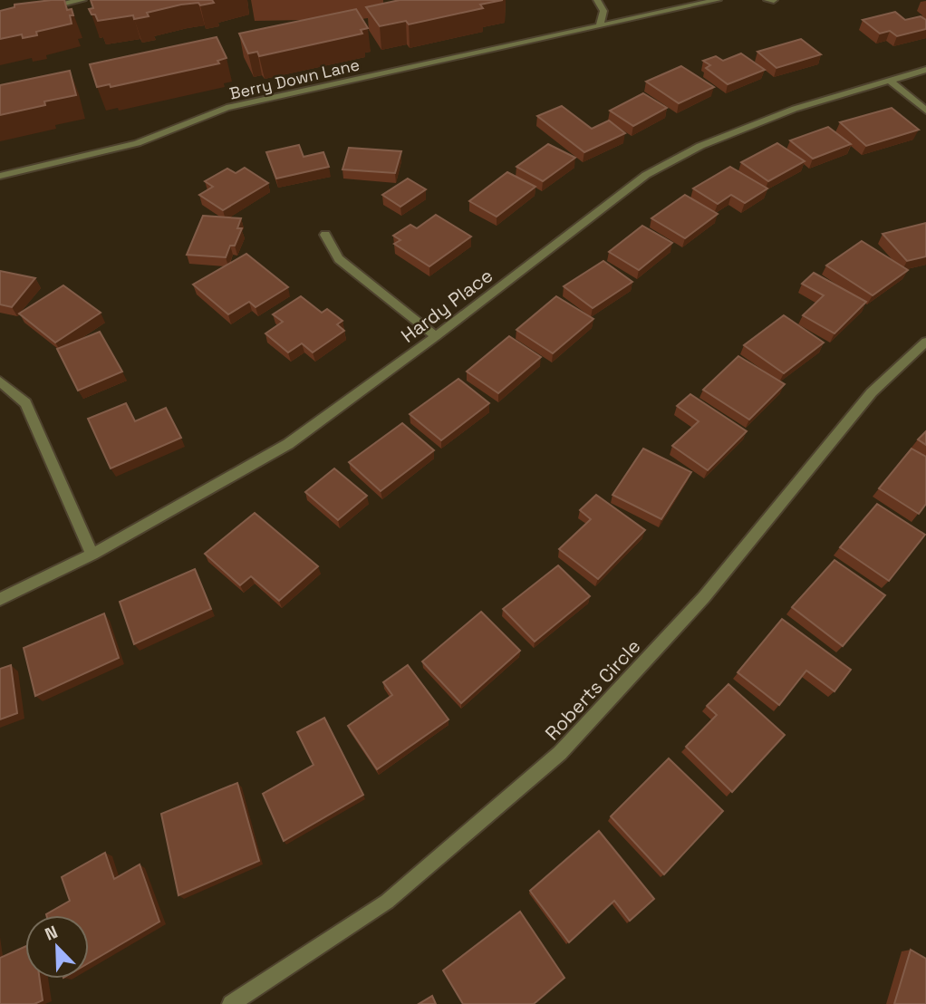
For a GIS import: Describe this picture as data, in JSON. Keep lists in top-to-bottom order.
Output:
{
  "streets": {
    "street": ["Berry Down Lane", "Hardy Place", "Roberts Circle"]
  },
  "north": "top left"
}
